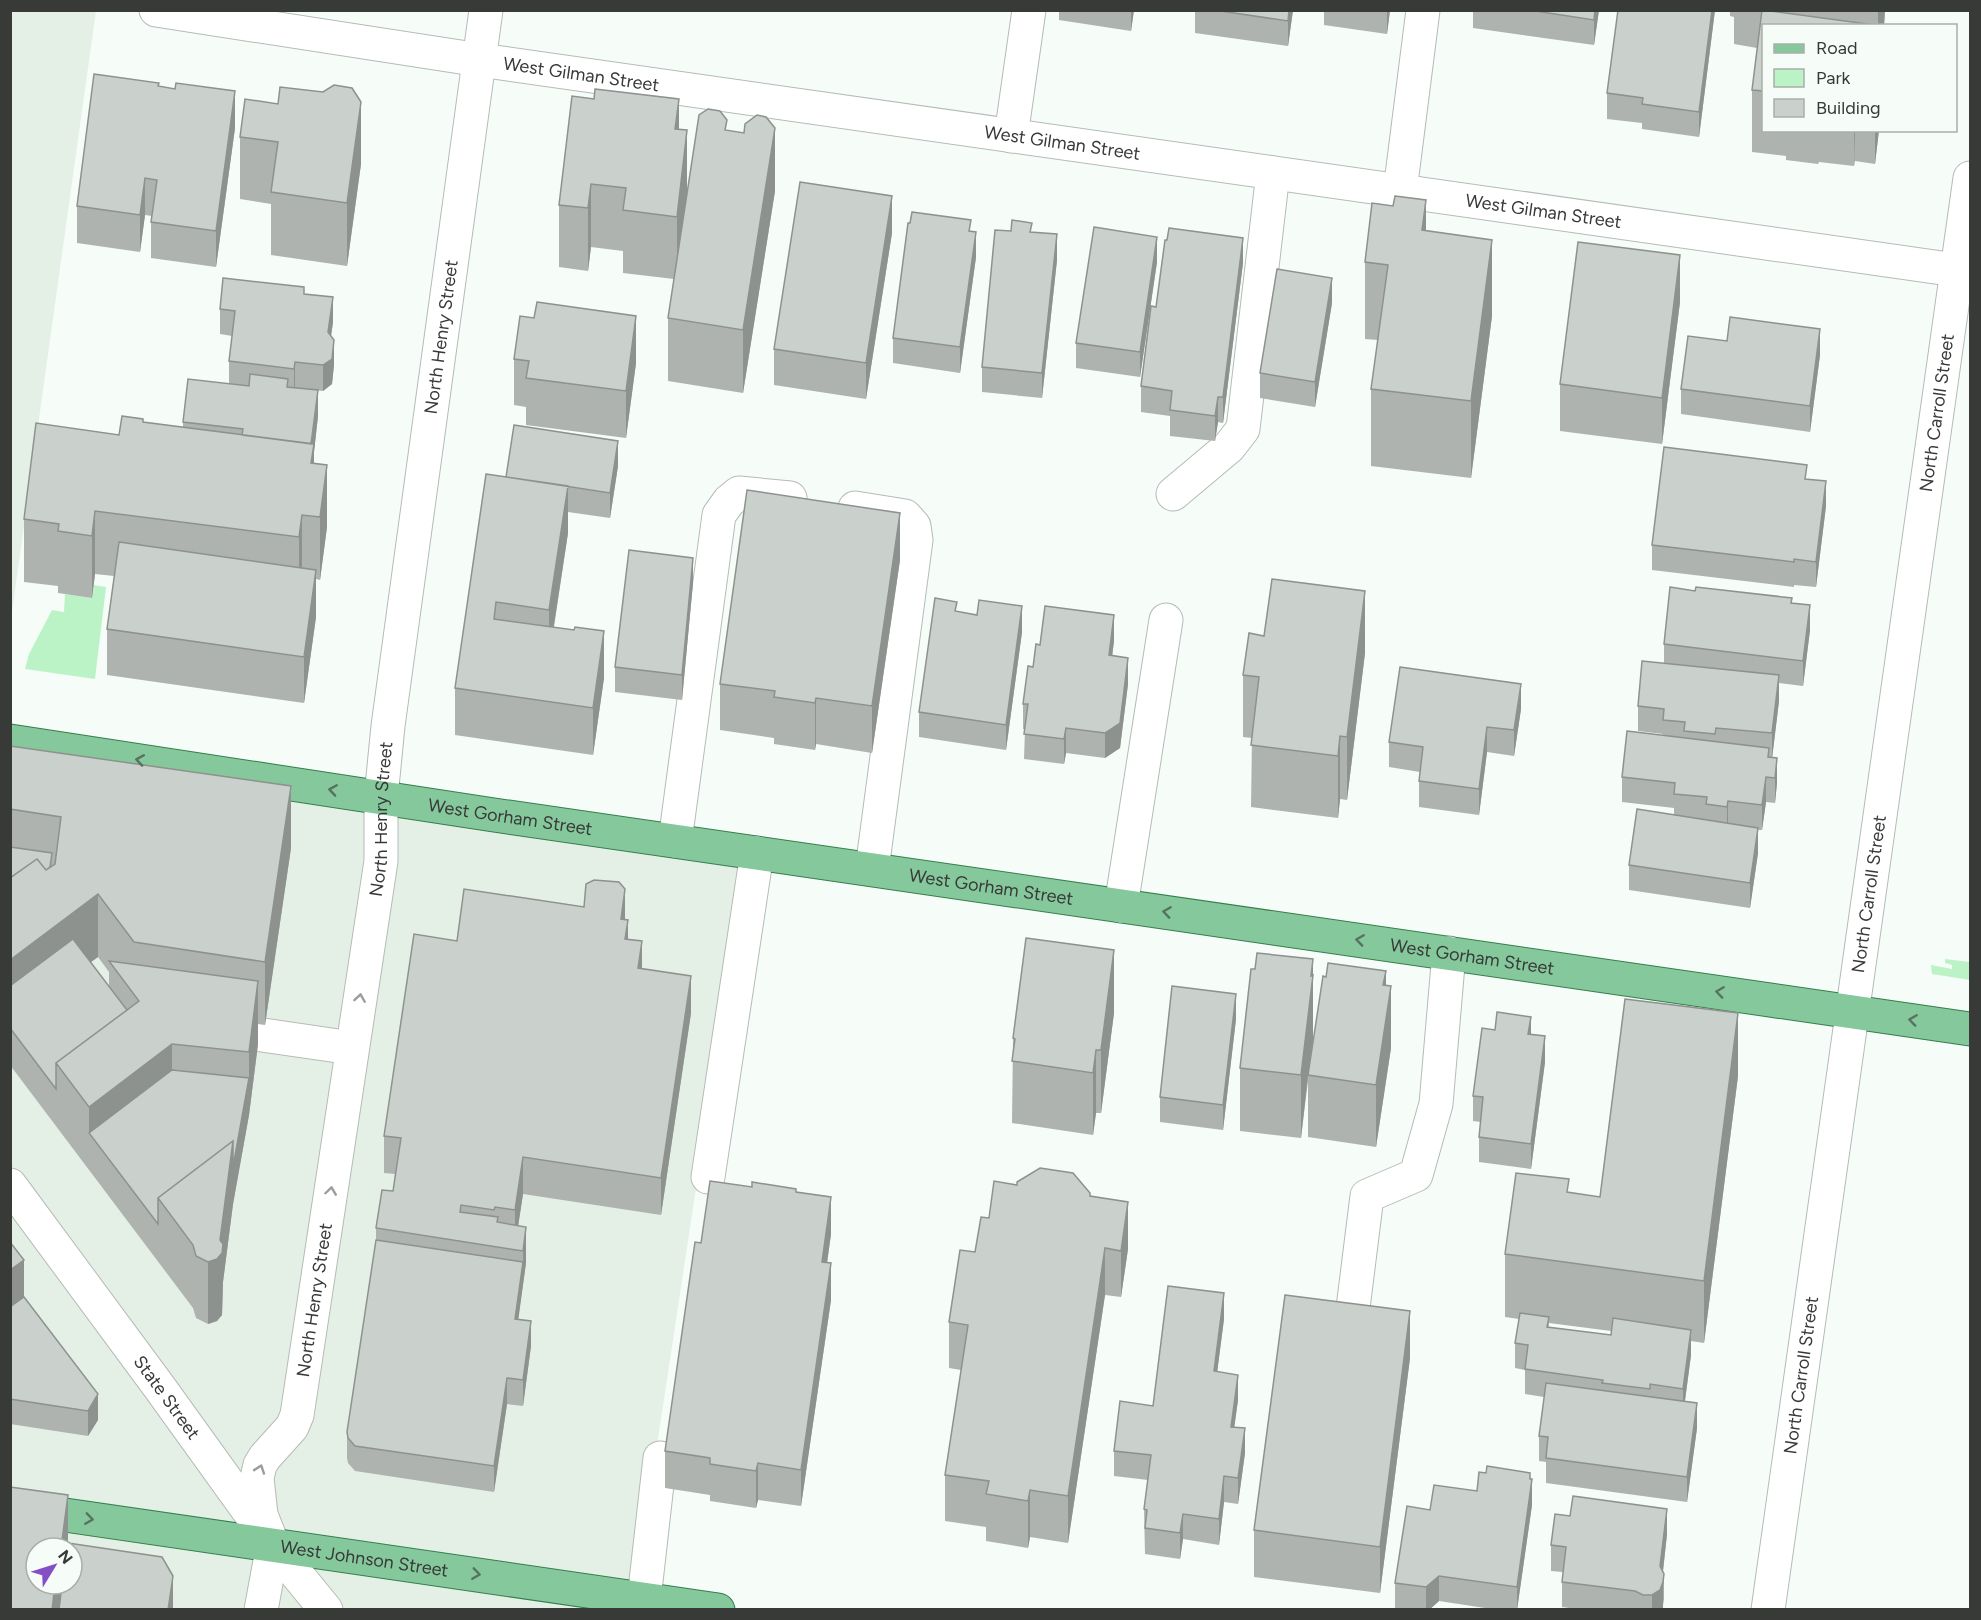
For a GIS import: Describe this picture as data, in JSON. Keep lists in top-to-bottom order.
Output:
{
  "streets": {
    "main road": ["West Gorham Street", "West Johnson Street"],
    "street": [
      "West Gilman Street",
      "North Henry Street",
      "North Carroll Street",
      "State Street"
    ]
  },
  "crossings": [
    ["West Gilman Street", "North Henry Street"],
    ["West Gilman Street", "North Carroll Street"],
    ["North Henry Street", "West Gorham Street"],
    ["North Henry Street", "State Street"],
    ["North Henry Street", "West Johnson Street"],
    ["North Carroll Street", "West Gorham Street"],
    ["State Street", "West Johnson Street"]
  ],
  "one_way": ["North Henry Street", "West Gorham Street", "West Johnson Street"],
  "legend": ["Road", "Park", "Building"],
  "north": "top right"
}
